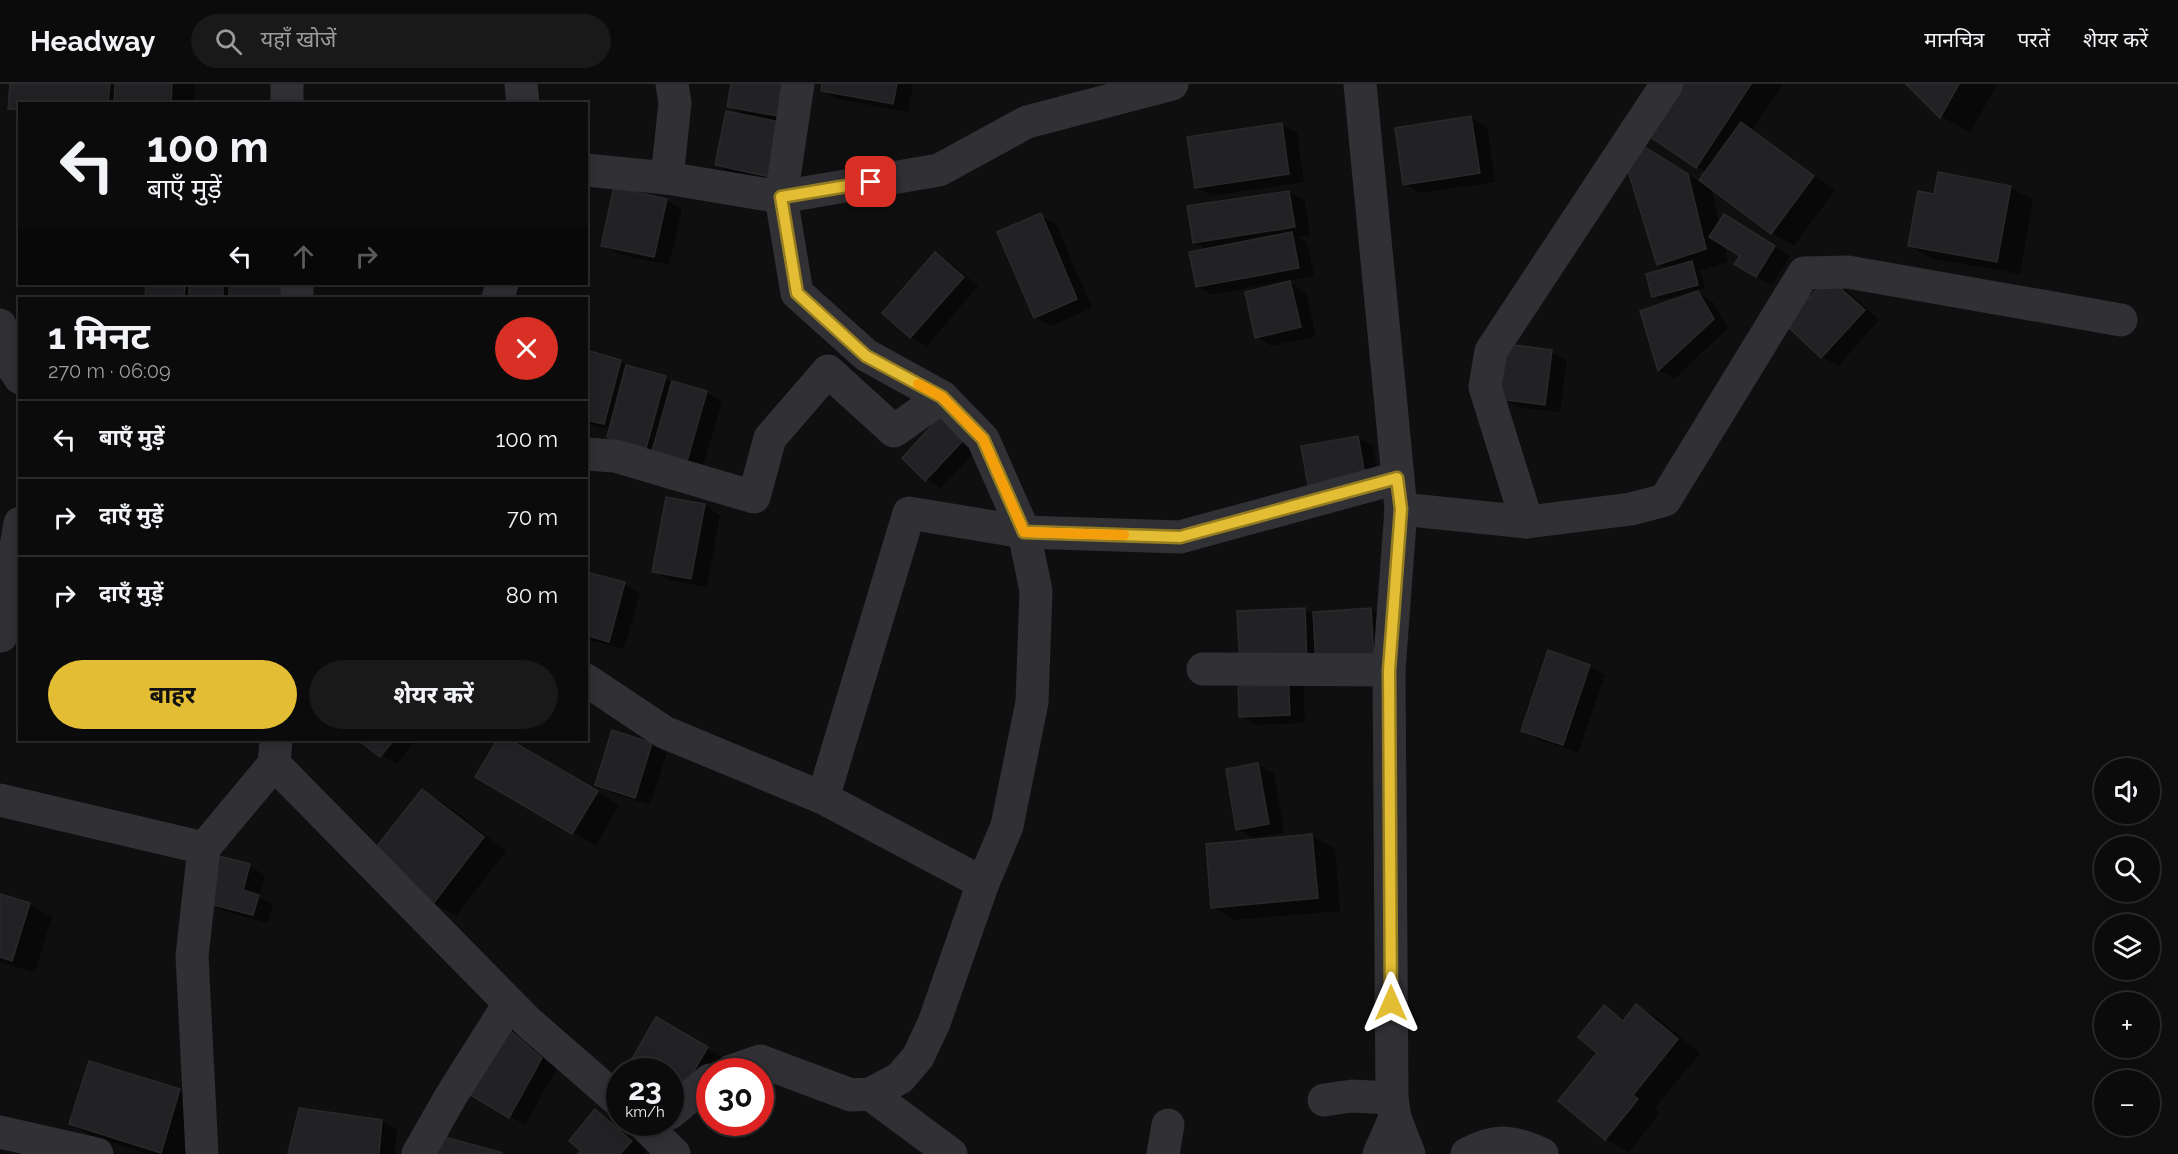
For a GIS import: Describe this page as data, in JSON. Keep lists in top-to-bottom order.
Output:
{
  "page": {
    "header": "Headway",
    "search": "यहाँ खोजें",
    "nav": ["मानचित्र", "परतें", "शेयर करें"],
    "turn": ["100 m", "बाएँ मुड़ें"],
    "heading": ["1 मिनट", "270 m · 06:09"],
    "list": [
      {
        "name": "बाएँ मुड़ें",
        "value": "100 m"
      },
      {
        "name": "दाएँ मुड़ें",
        "value": "70 m"
      },
      {
        "name": "दाएँ मुड़ें",
        "value": "80 m"
      }
    ],
    "buttons": ["बाहर", "शेयर करें"],
    "map_buttons": ["+", "−"],
    "speed": "23 km/h",
    "limit": "30"
  }
}
